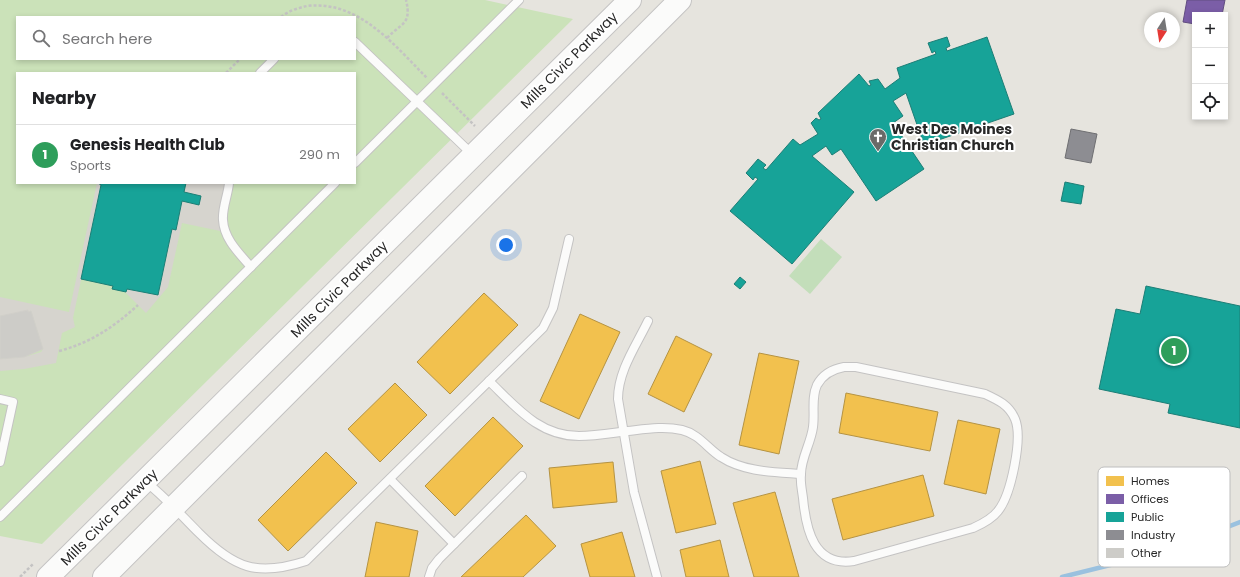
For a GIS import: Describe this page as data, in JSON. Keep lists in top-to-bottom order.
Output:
{
  "streets": {
    "main road": ["Mills Civic Parkway"]
  },
  "places": {
    "church": ["West Des Moines Christian Church"]
  },
  "legend": [
    "Homes",
    "Offices",
    "Public",
    "Industry",
    "Other"
  ],
  "north": "bottom",
  "page": {
    "map_buttons": ["+", "−"],
    "search": "Search here",
    "heading": "Nearby",
    "list": [
      {
        "mark": "1",
        "name": "Genesis Health Club",
        "note": "Sports",
        "value": "290 m"
      }
    ],
    "pins": "1"
  }
}
